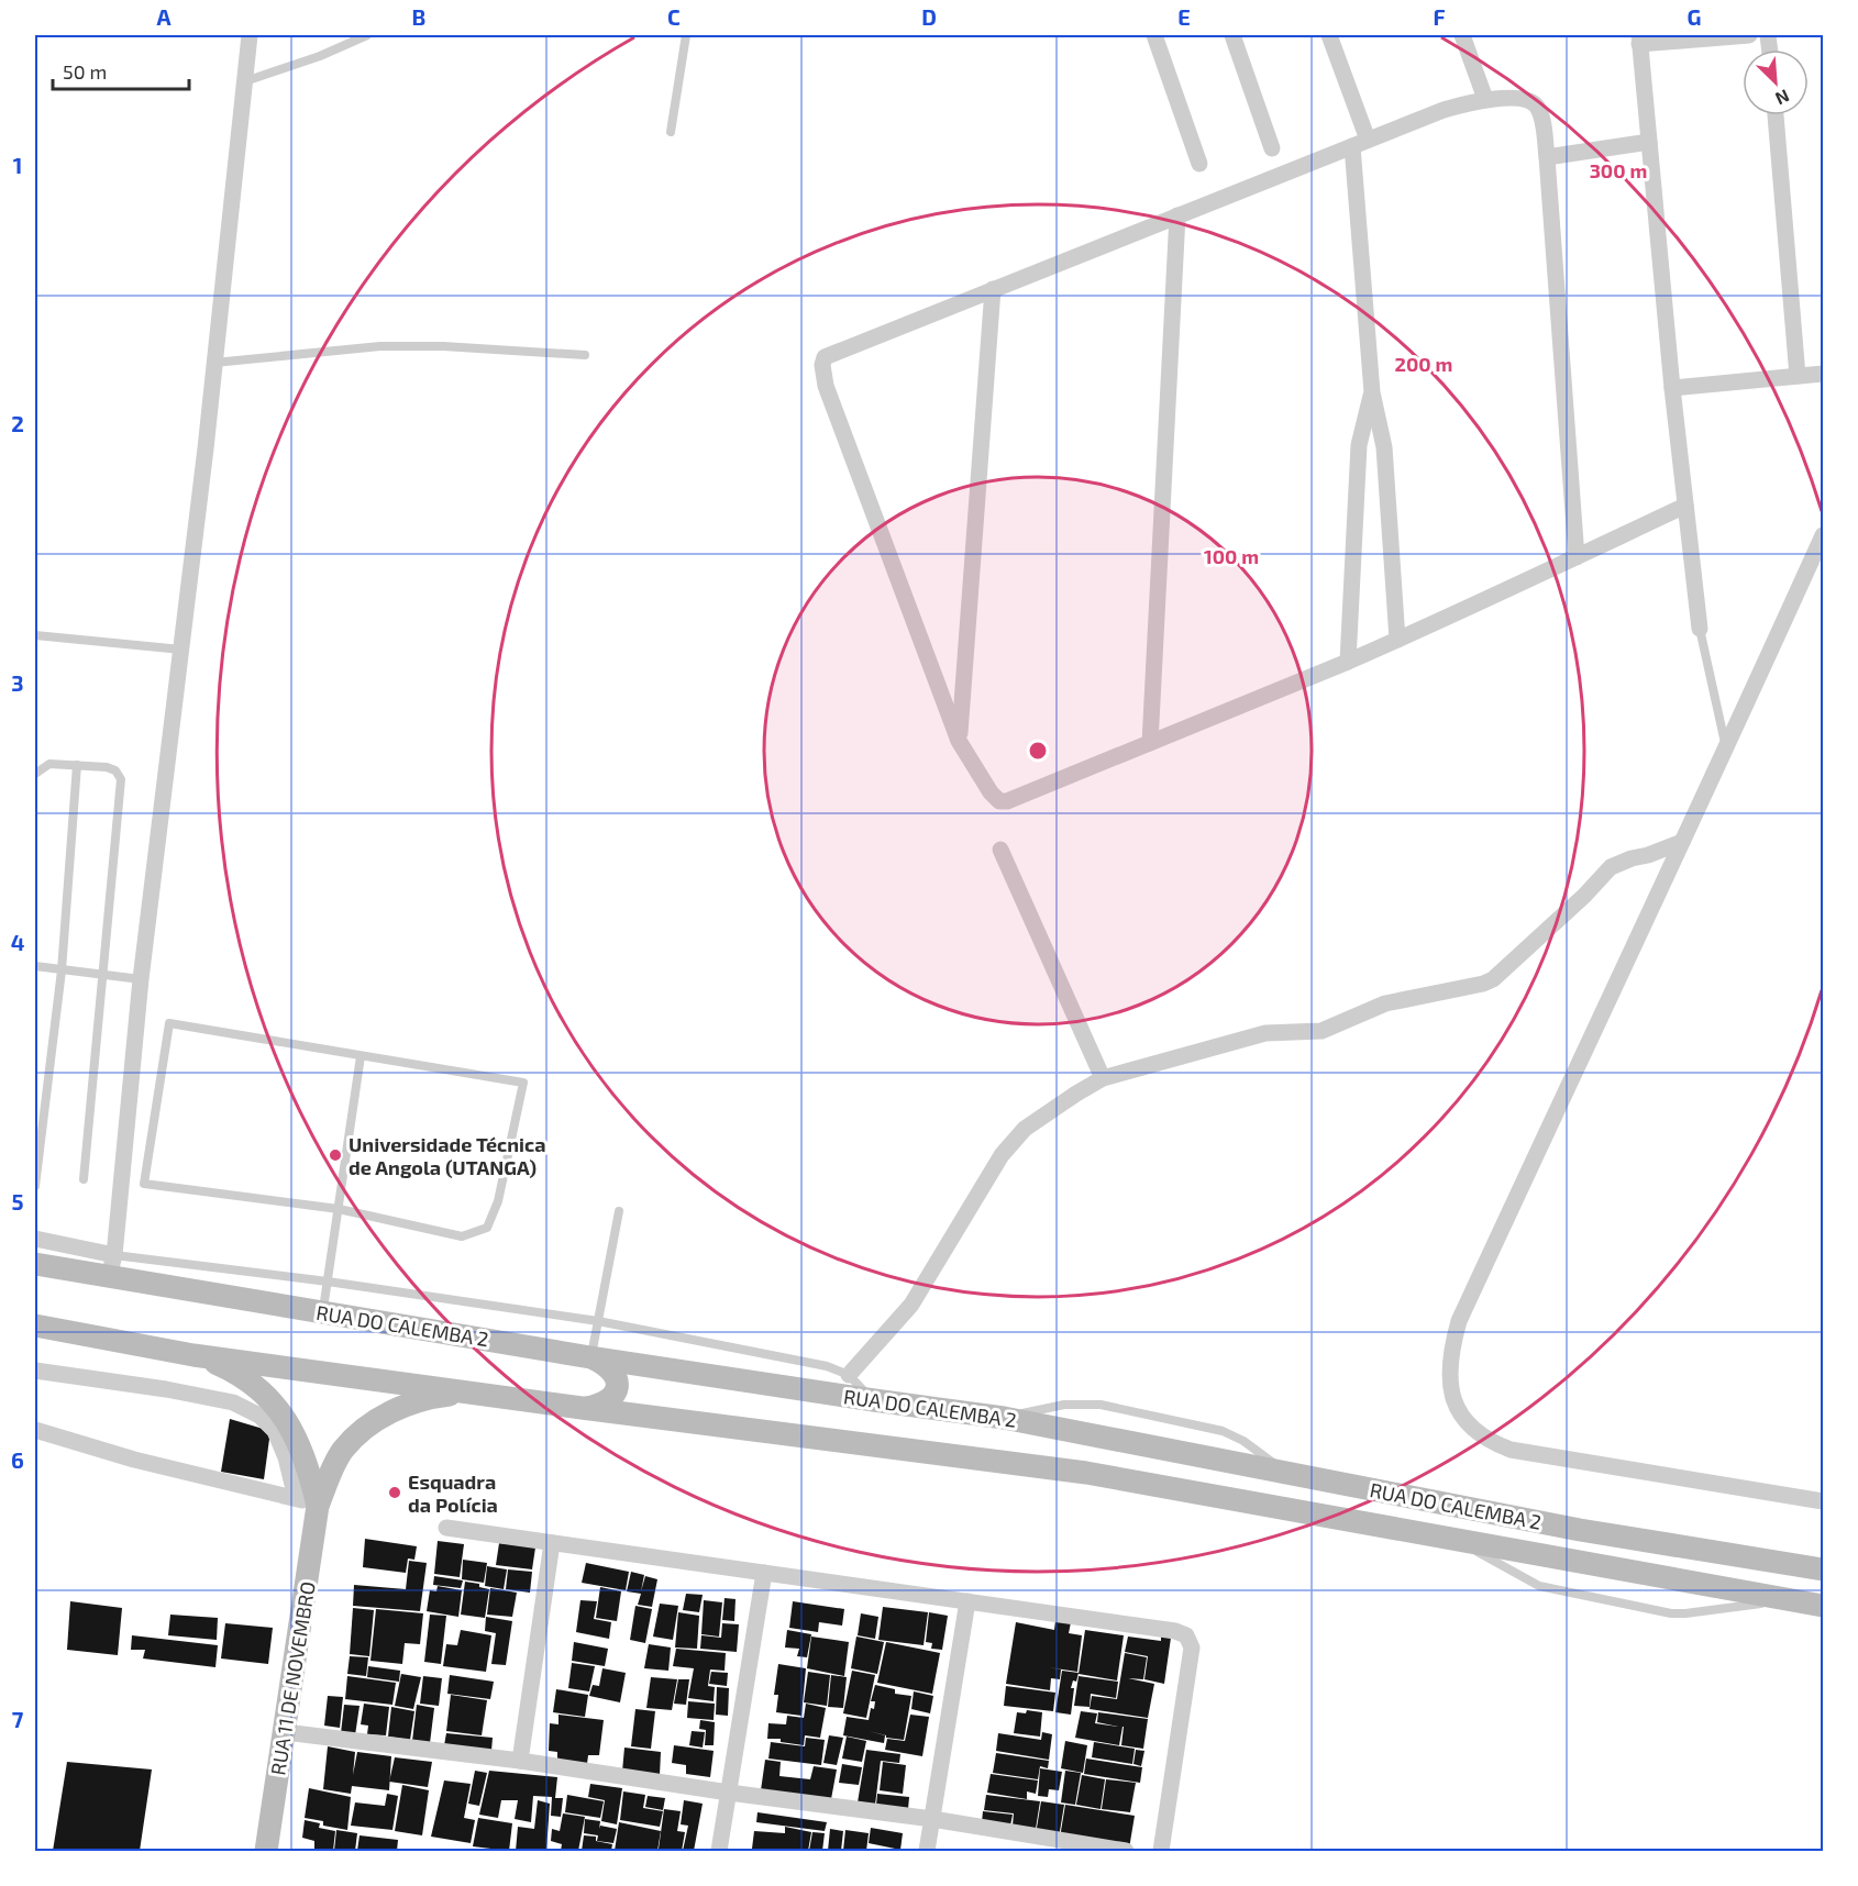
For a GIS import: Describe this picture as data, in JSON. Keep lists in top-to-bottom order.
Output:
{
  "streets": {
    "main road": ["RUA DO CALEMBA 2", "RUA 11 DE NOVEMBRO"]
  },
  "places": ["Universidade Técnica de Angola (UTANGA)", "Esquadra da Polícia"],
  "scale_bar": "50 m",
  "north": "bottom right",
  "grid": {
    "columns": [
      "A",
      "B",
      "C",
      "D",
      "E",
      "F",
      "G"
    ],
    "rows": [
      "1",
      "2",
      "3",
      "4",
      "5",
      "6",
      "7"
    ]
  },
  "rings": ["300 m", "200 m", "100 m"]
}
